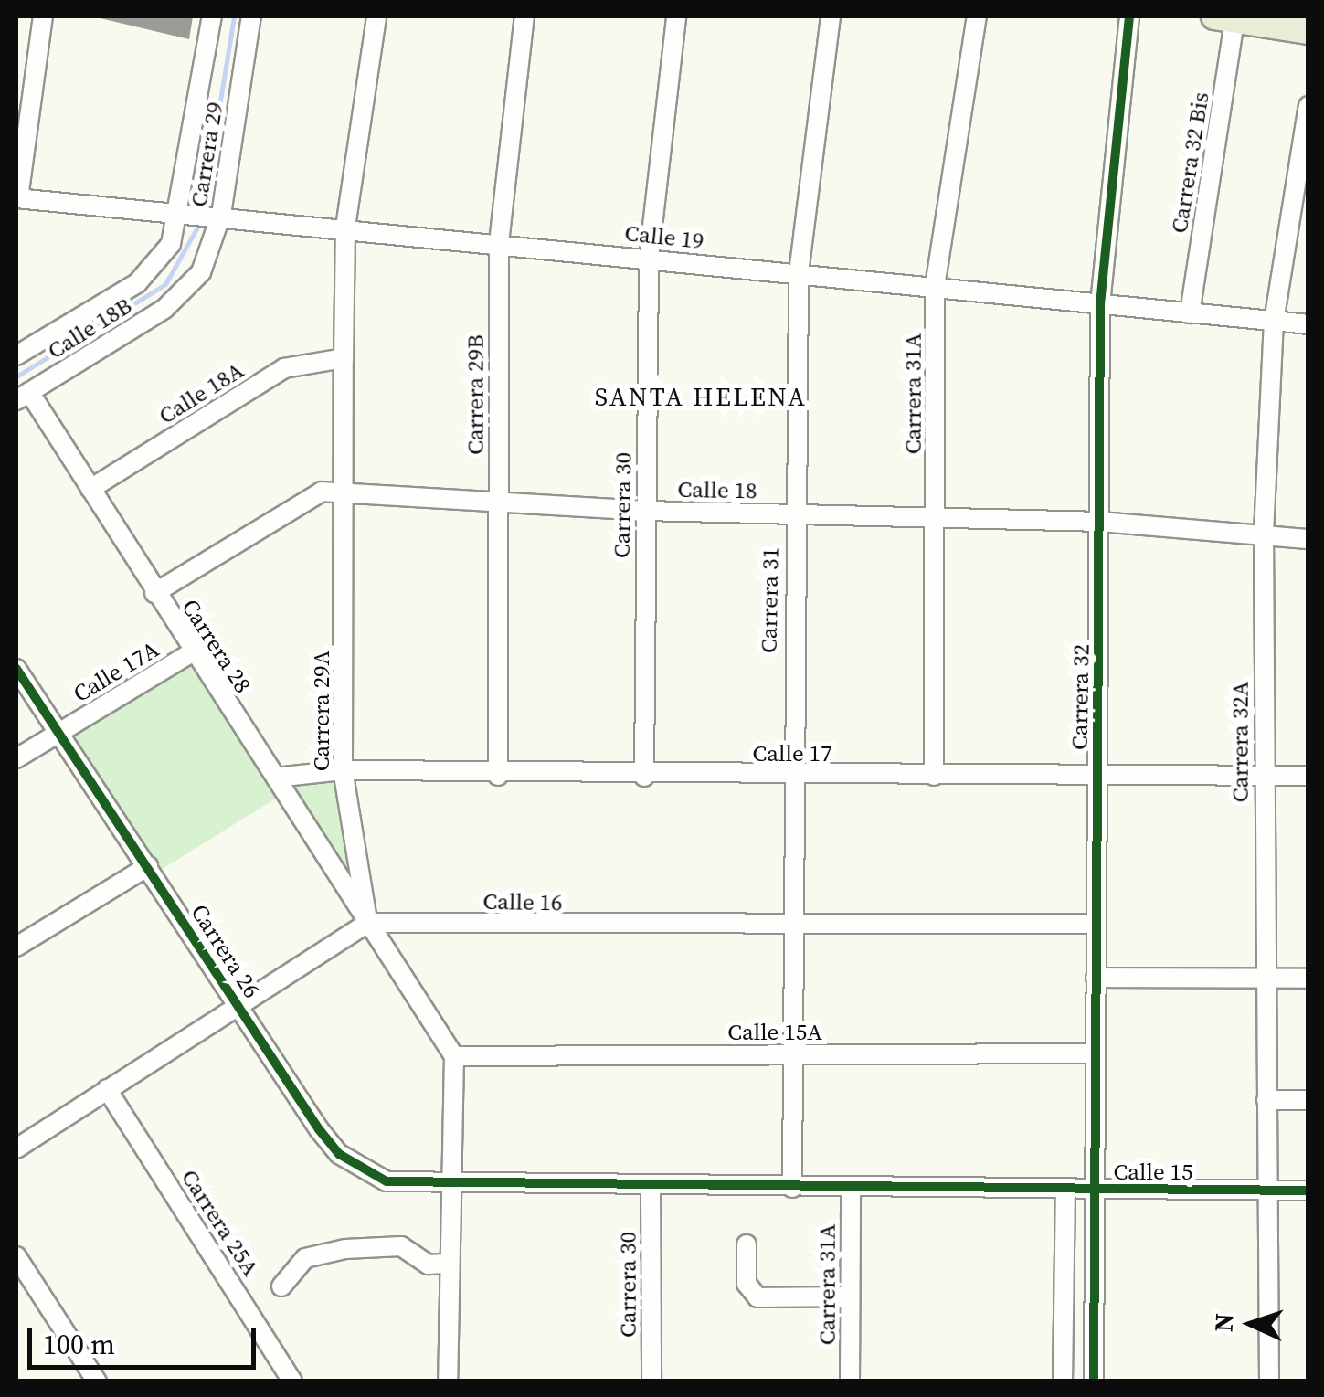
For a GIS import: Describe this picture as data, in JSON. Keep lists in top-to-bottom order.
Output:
{
  "streets": {
    "street": [
      "Carrera 29",
      "Carrera 32 Bis",
      "Calle 19",
      "Calle 18B",
      "Calle 18A",
      "Carrera 31A",
      "Carrera 29B",
      "Calle 18",
      "Carrera 30",
      "Carrera 31",
      "Carrera 28",
      "Calle 17A",
      "Carrera 32",
      "Carrera 29A",
      "Carrera 32A",
      "Calle 17",
      "Calle 16",
      "Carrera 26",
      "Calle 15A",
      "Calle 15",
      "Carrera 25A"
    ]
  },
  "crossings": [
    ["Carrera 29", "Calle 19"],
    ["Carrera 29", "Calle 18B"],
    ["Carrera 32 Bis", "Calle 19"],
    ["Calle 19", "Carrera 31A"],
    ["Calle 19", "Carrera 29B"],
    ["Calle 19", "Carrera 30"],
    ["Calle 19", "Carrera 31"],
    ["Calle 19", "Carrera 32"],
    ["Calle 19", "Carrera 29A"],
    ["Calle 19", "Carrera 32A"],
    ["Calle 18B", "Carrera 28"],
    ["Calle 18A", "Carrera 28"],
    ["Calle 18A", "Carrera 29A"],
    ["Carrera 31A", "Calle 18"],
    ["Carrera 31A", "Calle 17"],
    ["Carrera 31A", "Calle 15"],
    ["Carrera 29B", "Calle 18"],
    ["Carrera 29B", "Calle 17"],
    ["Calle 18", "Carrera 30"],
    ["Calle 18", "Carrera 31"],
    ["Calle 18", "Carrera 28"],
    ["Calle 18", "Carrera 32"],
    ["Calle 18", "Carrera 29A"],
    ["Calle 18", "Carrera 32A"],
    ["Carrera 30", "Calle 17"],
    ["Carrera 30", "Calle 15"],
    ["Carrera 31", "Calle 17"],
    ["Carrera 31", "Calle 16"],
    ["Carrera 31", "Calle 15A"],
    ["Carrera 31", "Calle 15"],
    ["Carrera 28", "Calle 17A"],
    ["Carrera 28", "Carrera 29A"],
    ["Carrera 28", "Calle 17"],
    ["Carrera 28", "Calle 16"],
    ["Calle 17A", "Carrera 26"],
    ["Carrera 32", "Calle 17"],
    ["Carrera 32", "Calle 16"],
    ["Carrera 32", "Calle 15A"],
    ["Carrera 32", "Calle 15"],
    ["Carrera 29A", "Calle 17"],
    ["Carrera 29A", "Calle 16"],
    ["Carrera 29A", "Calle 15A"],
    ["Carrera 32A", "Calle 17"],
    ["Carrera 32A", "Calle 15"],
    ["Carrera 26", "Calle 15"]
  ],
  "districts": ["SANTA HELENA"],
  "scale_bar": "100 m",
  "north": "left"
}
